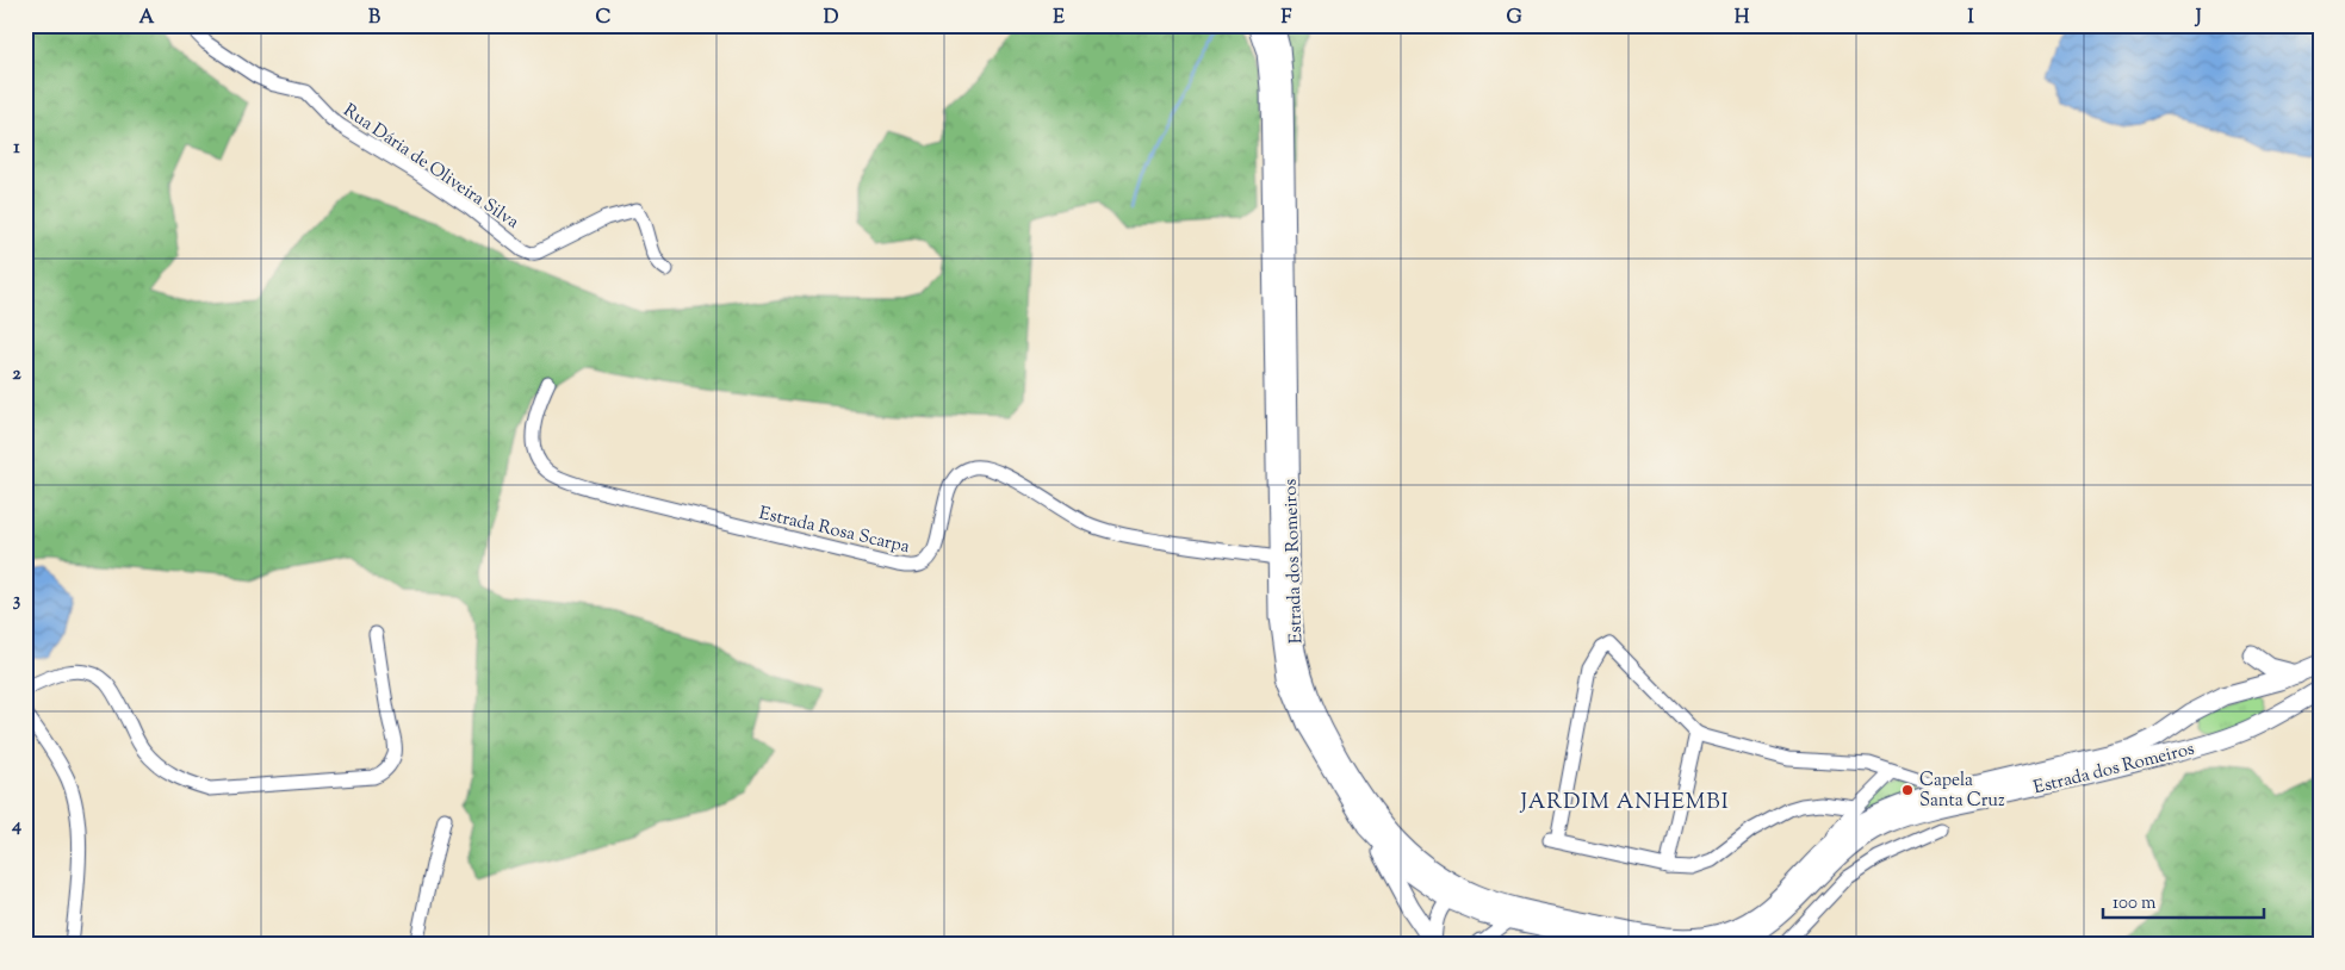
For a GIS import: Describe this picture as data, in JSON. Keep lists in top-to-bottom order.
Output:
{
  "streets": {
    "main road": ["Estrada dos Romeiros"],
    "street": ["Rua Dária de Oliveira Silva", "Estrada Rosa Scarpa"]
  },
  "crossings": [
    ["Estrada Rosa Scarpa", "Estrada dos Romeiros"]
  ],
  "districts": ["JARDIM ANHEMBI"],
  "places": ["Capela Santa Cruz"],
  "scale_bar": "100 m",
  "grid": {
    "columns": [
      "A",
      "B",
      "C",
      "D",
      "E",
      "F",
      "G",
      "H",
      "I",
      "J"
    ],
    "rows": [
      "1",
      "2",
      "3",
      "4"
    ]
  }
}
